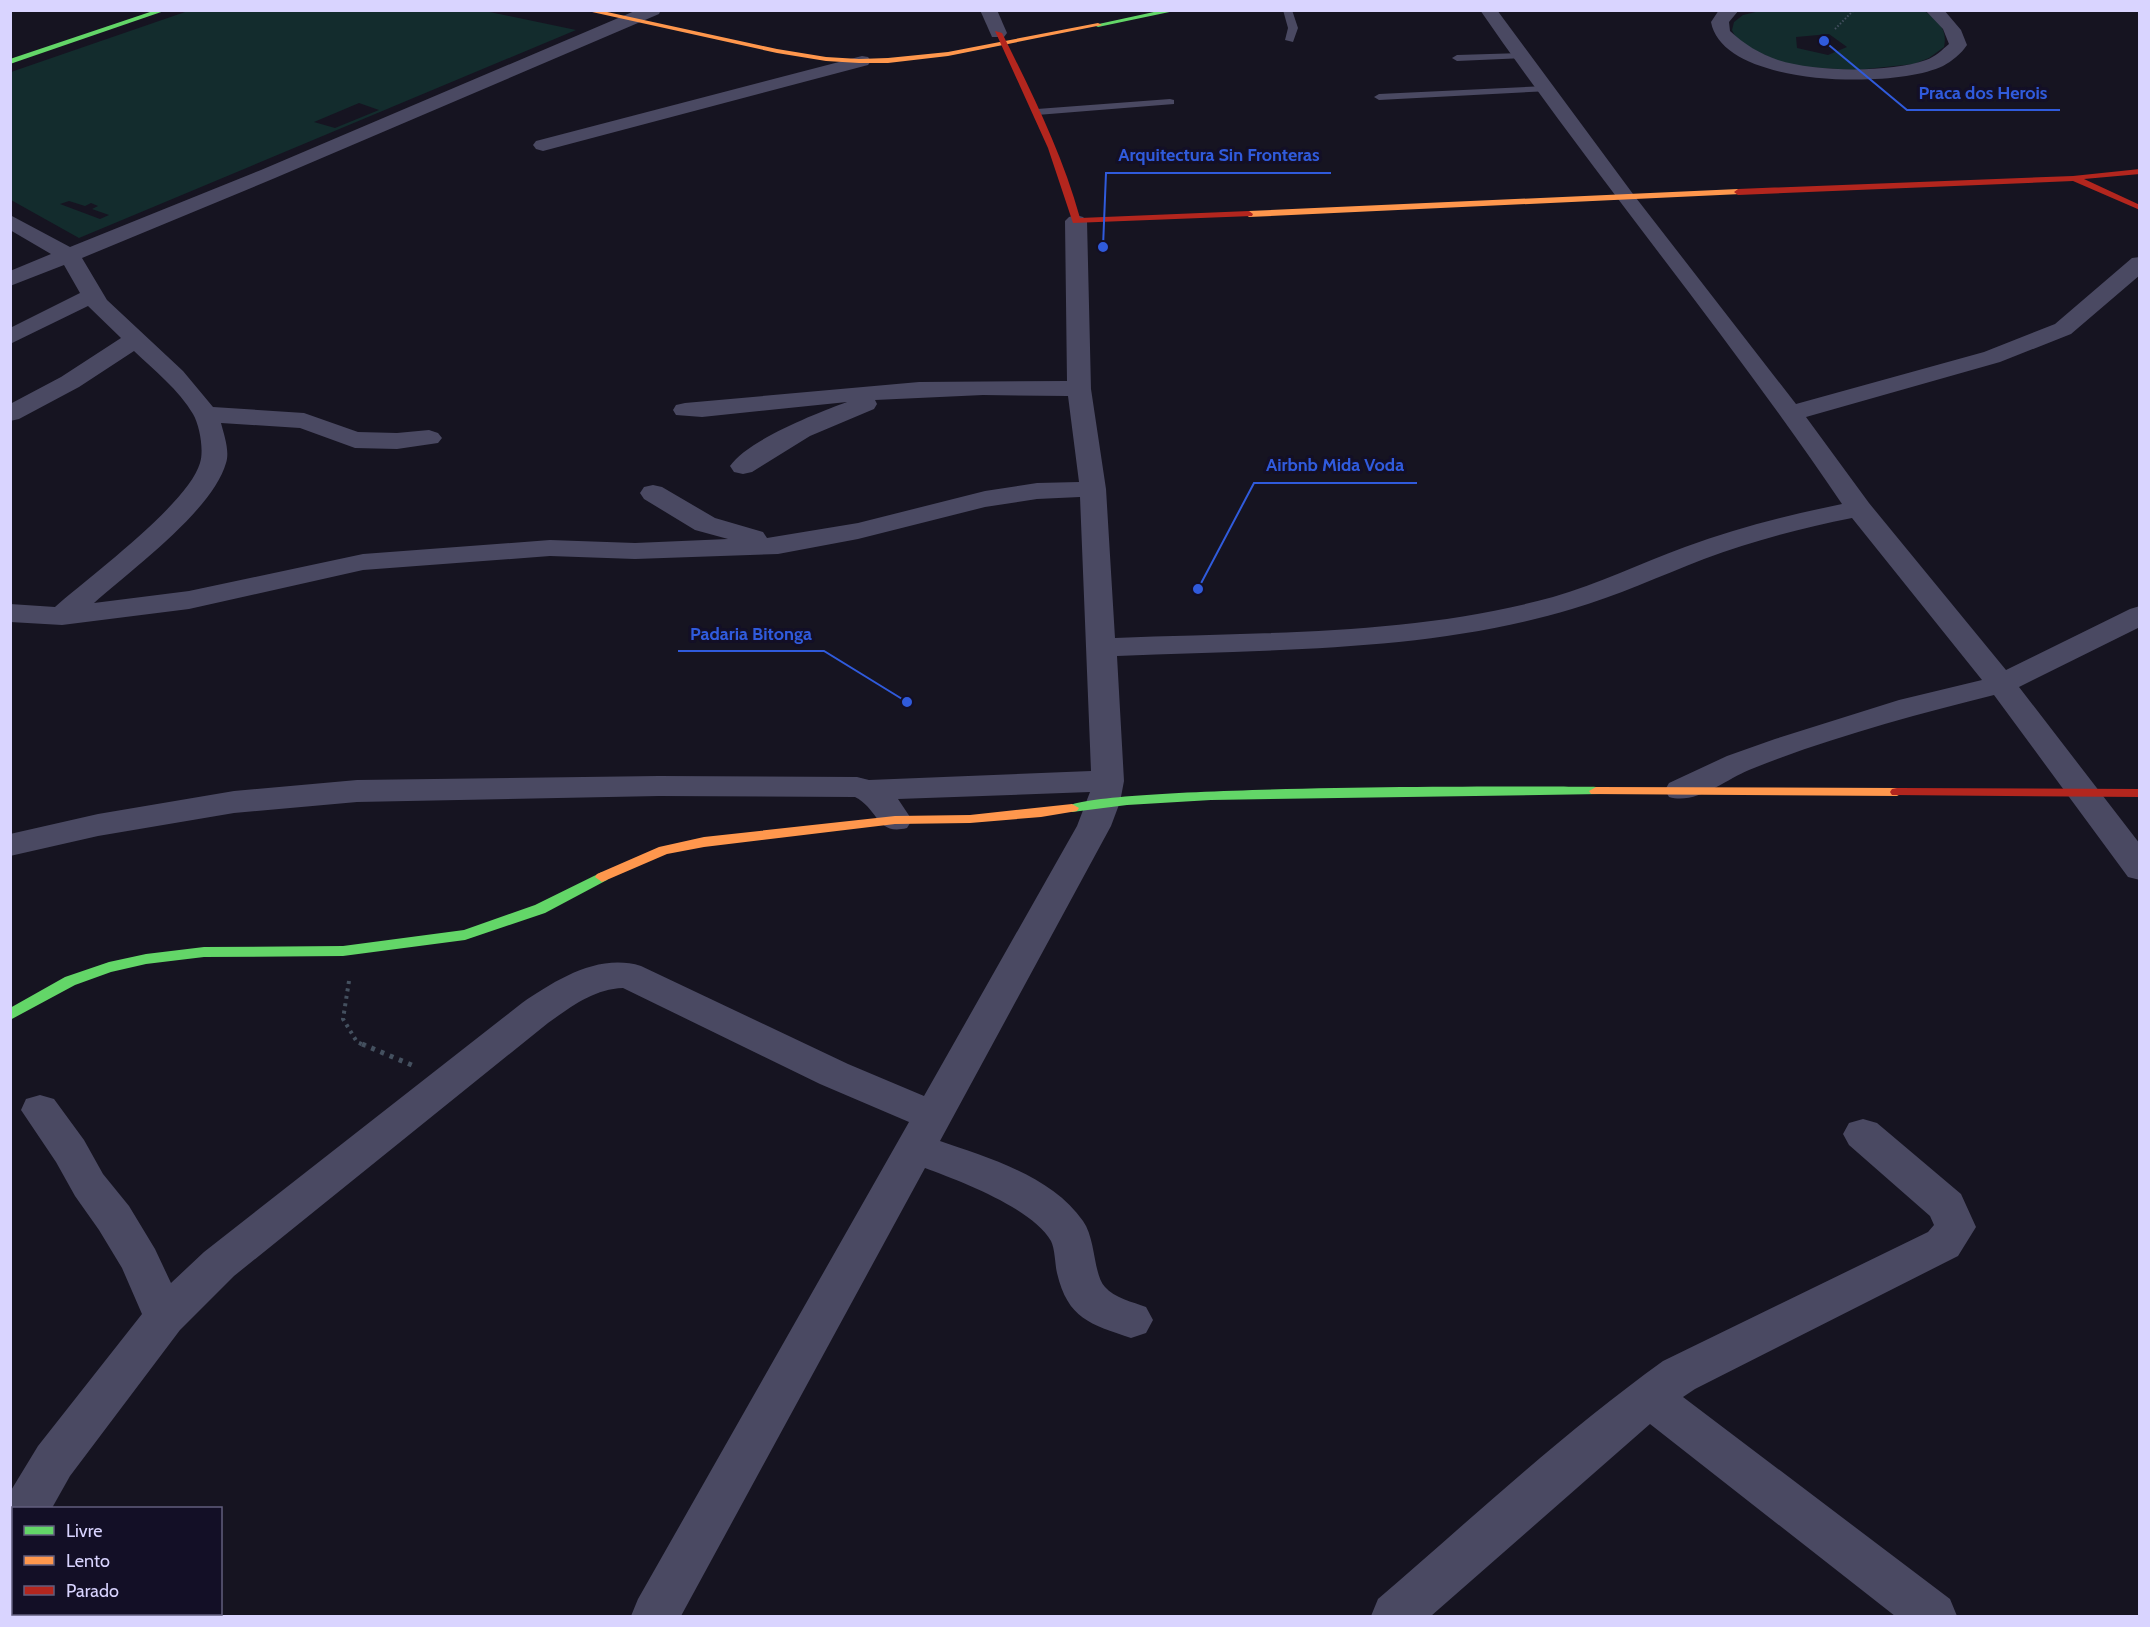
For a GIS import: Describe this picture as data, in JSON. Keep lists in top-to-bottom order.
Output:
{
  "places": [
    "Praca dos Herois",
    "Arquitectura Sin Fronteras",
    "Airbnb Mida Voda",
    "Padaria Bitonga"
  ],
  "legend": ["Livre", "Lento", "Parado"]
}
